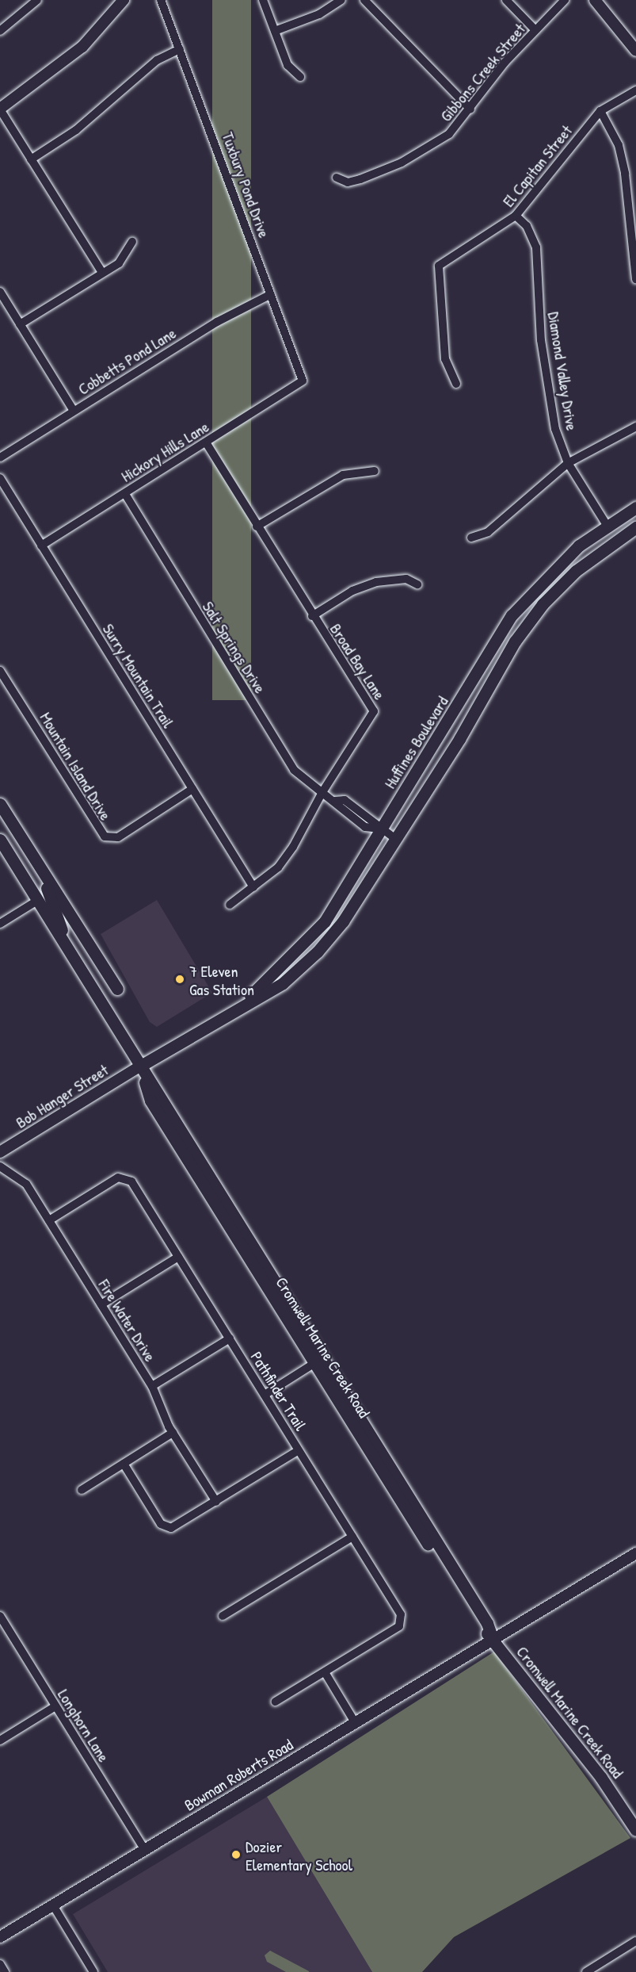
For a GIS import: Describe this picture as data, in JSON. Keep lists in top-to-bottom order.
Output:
{
  "streets": {
    "main road": ["Huffines Boulevard", "Cromwell Marine Creek Road"],
    "street": [
      "Gibbons Creek Street",
      "El Capitan Street",
      "Tuxbury Pond Drive",
      "Cobbetts Pond Lane",
      "Diamond Valley Drive",
      "Hickory Hills Lane",
      "Salt Springs Drive",
      "Broad Bay Lane",
      "Surry Mountain Trail",
      "Mountain Island Drive",
      "Bob Hanger Street",
      "Fire Water Drive",
      "Pathfinder Trail",
      "Longhorn Lane",
      "Bowman Roberts Road"
    ]
  },
  "crossings": [
    ["El Capitan Street", "Diamond Valley Drive"],
    ["Tuxbury Pond Drive", "Cobbetts Pond Lane"],
    ["Tuxbury Pond Drive", "Hickory Hills Lane"],
    ["Diamond Valley Drive", "Huffines Boulevard"],
    ["Hickory Hills Lane", "Salt Springs Drive"],
    ["Hickory Hills Lane", "Broad Bay Lane"],
    ["Hickory Hills Lane", "Surry Mountain Trail"],
    ["Salt Springs Drive", "Broad Bay Lane"],
    ["Salt Springs Drive", "Huffines Boulevard"],
    ["Broad Bay Lane", "Surry Mountain Trail"],
    ["Surry Mountain Trail", "Mountain Island Drive"],
    ["Huffines Boulevard", "Bob Hanger Street"],
    ["Huffines Boulevard", "Cromwell Marine Creek Road"],
    ["Bob Hanger Street", "Cromwell Marine Creek Road"],
    ["Fire Water Drive", "Pathfinder Trail"],
    ["Cromwell Marine Creek Road", "Bowman Roberts Road"],
    ["Longhorn Lane", "Bowman Roberts Road"]
  ],
  "places": ["7 Eleven Gas Station", "Dozier Elementary School"]
}
